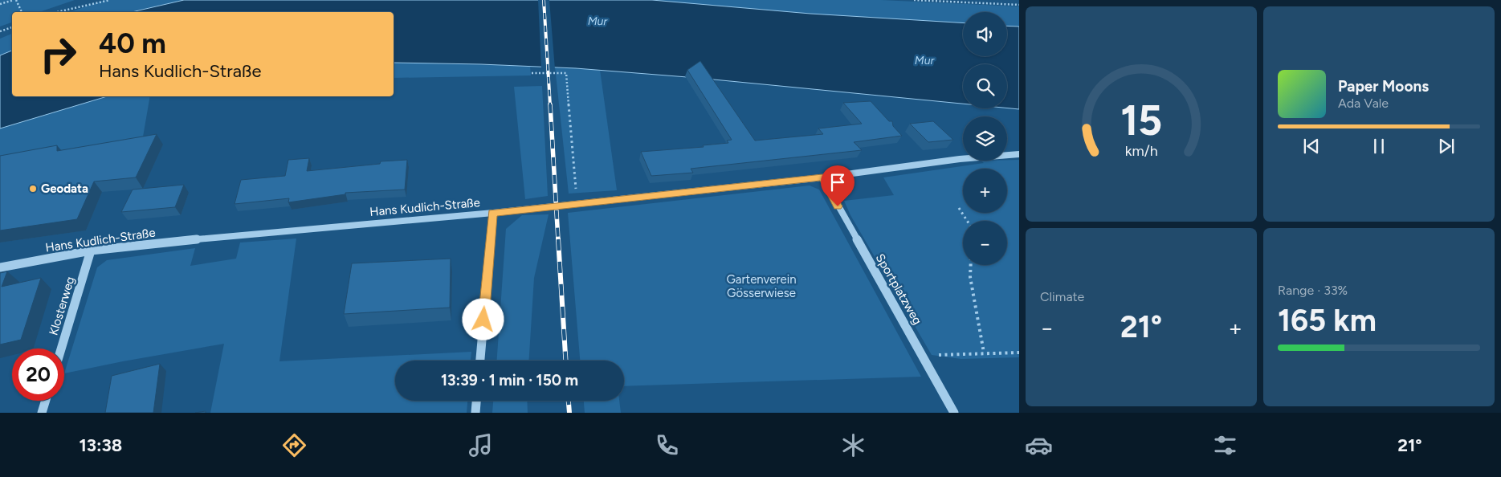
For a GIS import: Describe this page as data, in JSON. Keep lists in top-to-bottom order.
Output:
{
  "streets": {
    "street": ["Hans Kudlich-Straße", "Sportplatzweg", "Klosterweg"]
  },
  "crossings": [
    ["Hans Kudlich-Straße", "Sportplatzweg"],
    ["Hans Kudlich-Straße", "Klosterweg"]
  ],
  "water": ["Mur"],
  "parks": ["Gartenverein Gösserwiese"],
  "places": ["Geodata"],
  "page": {
    "map_buttons": ["+", "−"],
    "turn": ["40 m", "Hans Kudlich-Straße"],
    "song": ["Paper Moons", "Ada Vale"],
    "tile": [
      "Climate",
      ["Range · 33%", "165 km"]
    ],
    "heat": ["−", "21°", "+"],
    "limit": "20",
    "trip": "13:39 · 1 min · 150 m",
    "tabs": ["13:38", "21°"],
    "gauge": ["15", "km/h"]
  }
}
